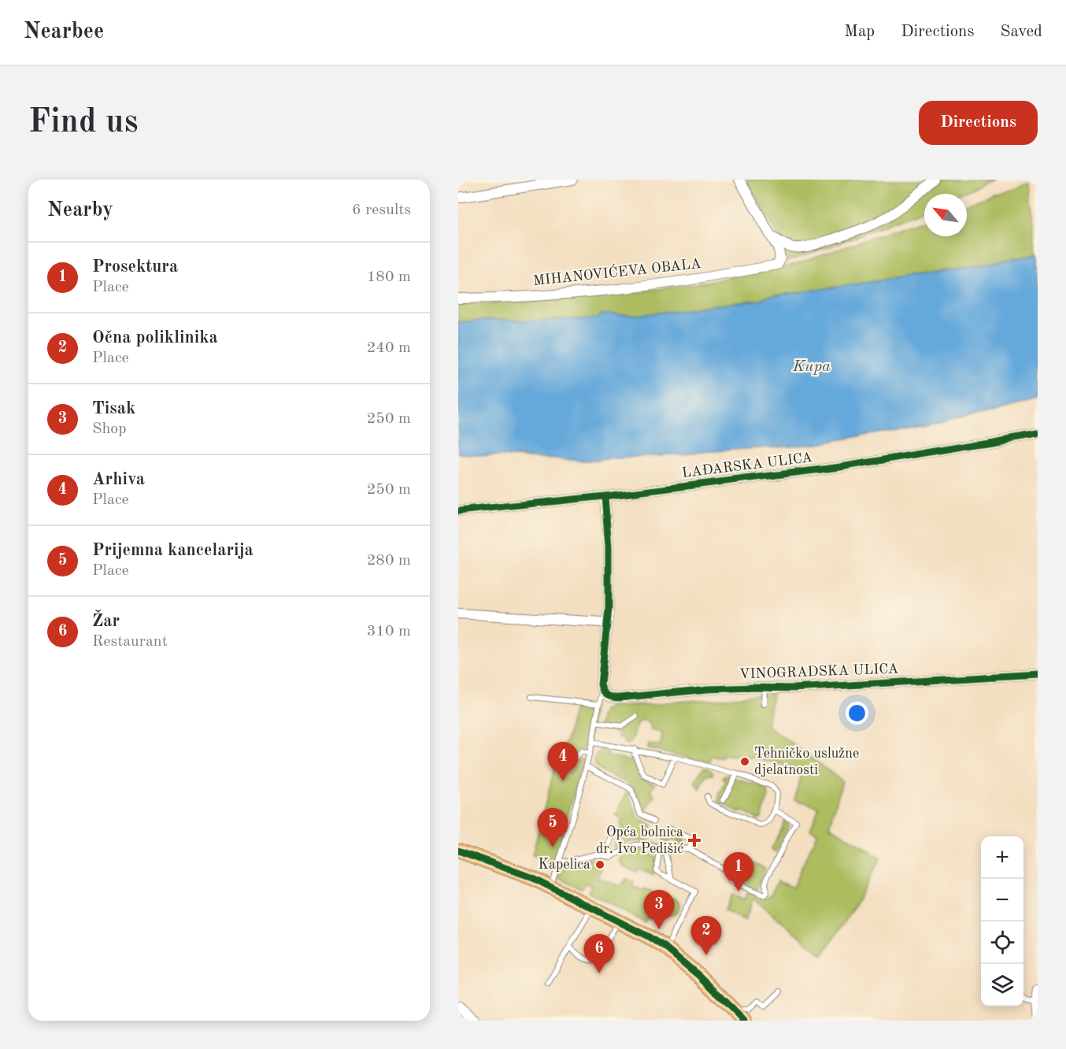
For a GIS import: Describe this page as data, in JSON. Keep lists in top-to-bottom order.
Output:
{
  "streets": {
    "street": ["MIHANOVIĆEVA OBALA", "LAĐARSKA ULICA", "VINOGRADSKA ULICA"]
  },
  "water": ["Kupa"],
  "places": {
    "other": ["Tehničko uslužne djelatnosti", "Kapelica"],
    "health": ["Opća bolnica dr. Ivo Pedišić"]
  },
  "north": "top left",
  "page": {
    "header": "Nearbee",
    "nav": ["Map", "Directions", "Saved"],
    "buttons": "Directions",
    "title": "Find us",
    "heading": ["Nearby", "6 results"],
    "list": [
      {
        "mark": "1",
        "name": "Prosektura",
        "note": "Place",
        "value": "180 m"
      },
      {
        "mark": "2",
        "name": "Očna poliklinika",
        "note": "Place",
        "value": "240 m"
      },
      {
        "mark": "3",
        "name": "Tisak",
        "note": "Shop",
        "value": "250 m"
      },
      {
        "mark": "4",
        "name": "Arhiva",
        "note": "Place",
        "value": "250 m"
      },
      {
        "mark": "5",
        "name": "Prijemna kancelarija",
        "note": "Place",
        "value": "280 m"
      },
      {
        "mark": "6",
        "name": "Žar",
        "note": "Restaurant",
        "value": "310 m"
      }
    ],
    "pins": [
      "4",
      "5",
      "1",
      "3",
      "2",
      "6"
    ],
    "map_buttons": ["+", "−"]
  }
}
